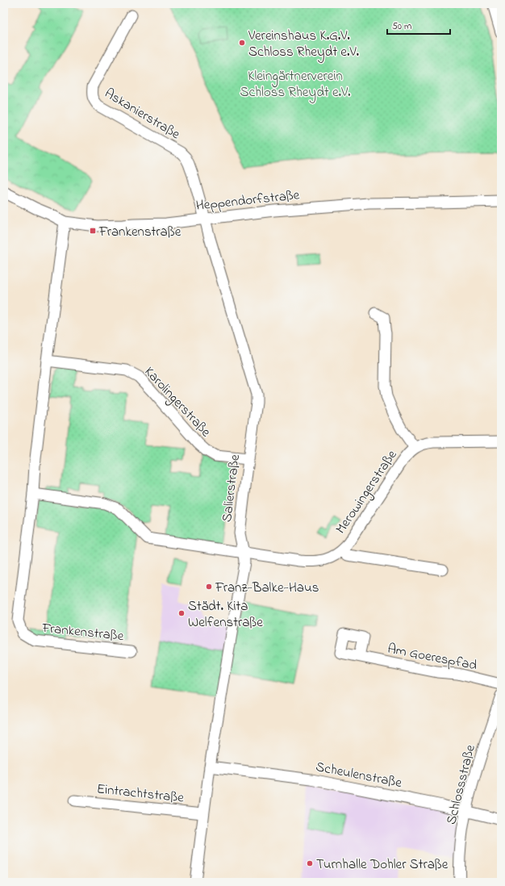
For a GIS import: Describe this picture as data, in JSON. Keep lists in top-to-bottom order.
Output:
{
  "streets": {
    "street": [
      "Askanierstraße",
      "Heppendorfstraße",
      "Karolingerstraße",
      "Salierstraße",
      "Merowingerstraße",
      "Frankenstraße",
      "Am Goerespfad",
      "Scheulenstraße",
      "Schlossstraße",
      "Eintrachtstraße"
    ]
  },
  "crossings": [
    ["Askanierstraße", "Heppendorfstraße"],
    ["Askanierstraße", "Salierstraße"],
    ["Heppendorfstraße", "Salierstraße"],
    ["Heppendorfstraße", "Frankenstraße"],
    ["Karolingerstraße", "Salierstraße"],
    ["Karolingerstraße", "Frankenstraße"],
    ["Salierstraße", "Merowingerstraße"],
    ["Salierstraße", "Scheulenstraße"],
    ["Salierstraße", "Eintrachtstraße"],
    ["Merowingerstraße", "Frankenstraße"],
    ["Scheulenstraße", "Schlossstraße"]
  ],
  "parks": ["Kleingärtnerverein Schloss Rheydt e.V."],
  "places": {
    "other": [
      "Vereinshaus K.G.V. Schloss Rheydt e.V.",
      "Franz-Balke-Haus",
      "Städt. Kita Welfenstraße",
      "Turnhalle Dohler Straße"
    ],
    "transit": ["Frankenstraße"]
  },
  "scale_bar": "50 m"
}
